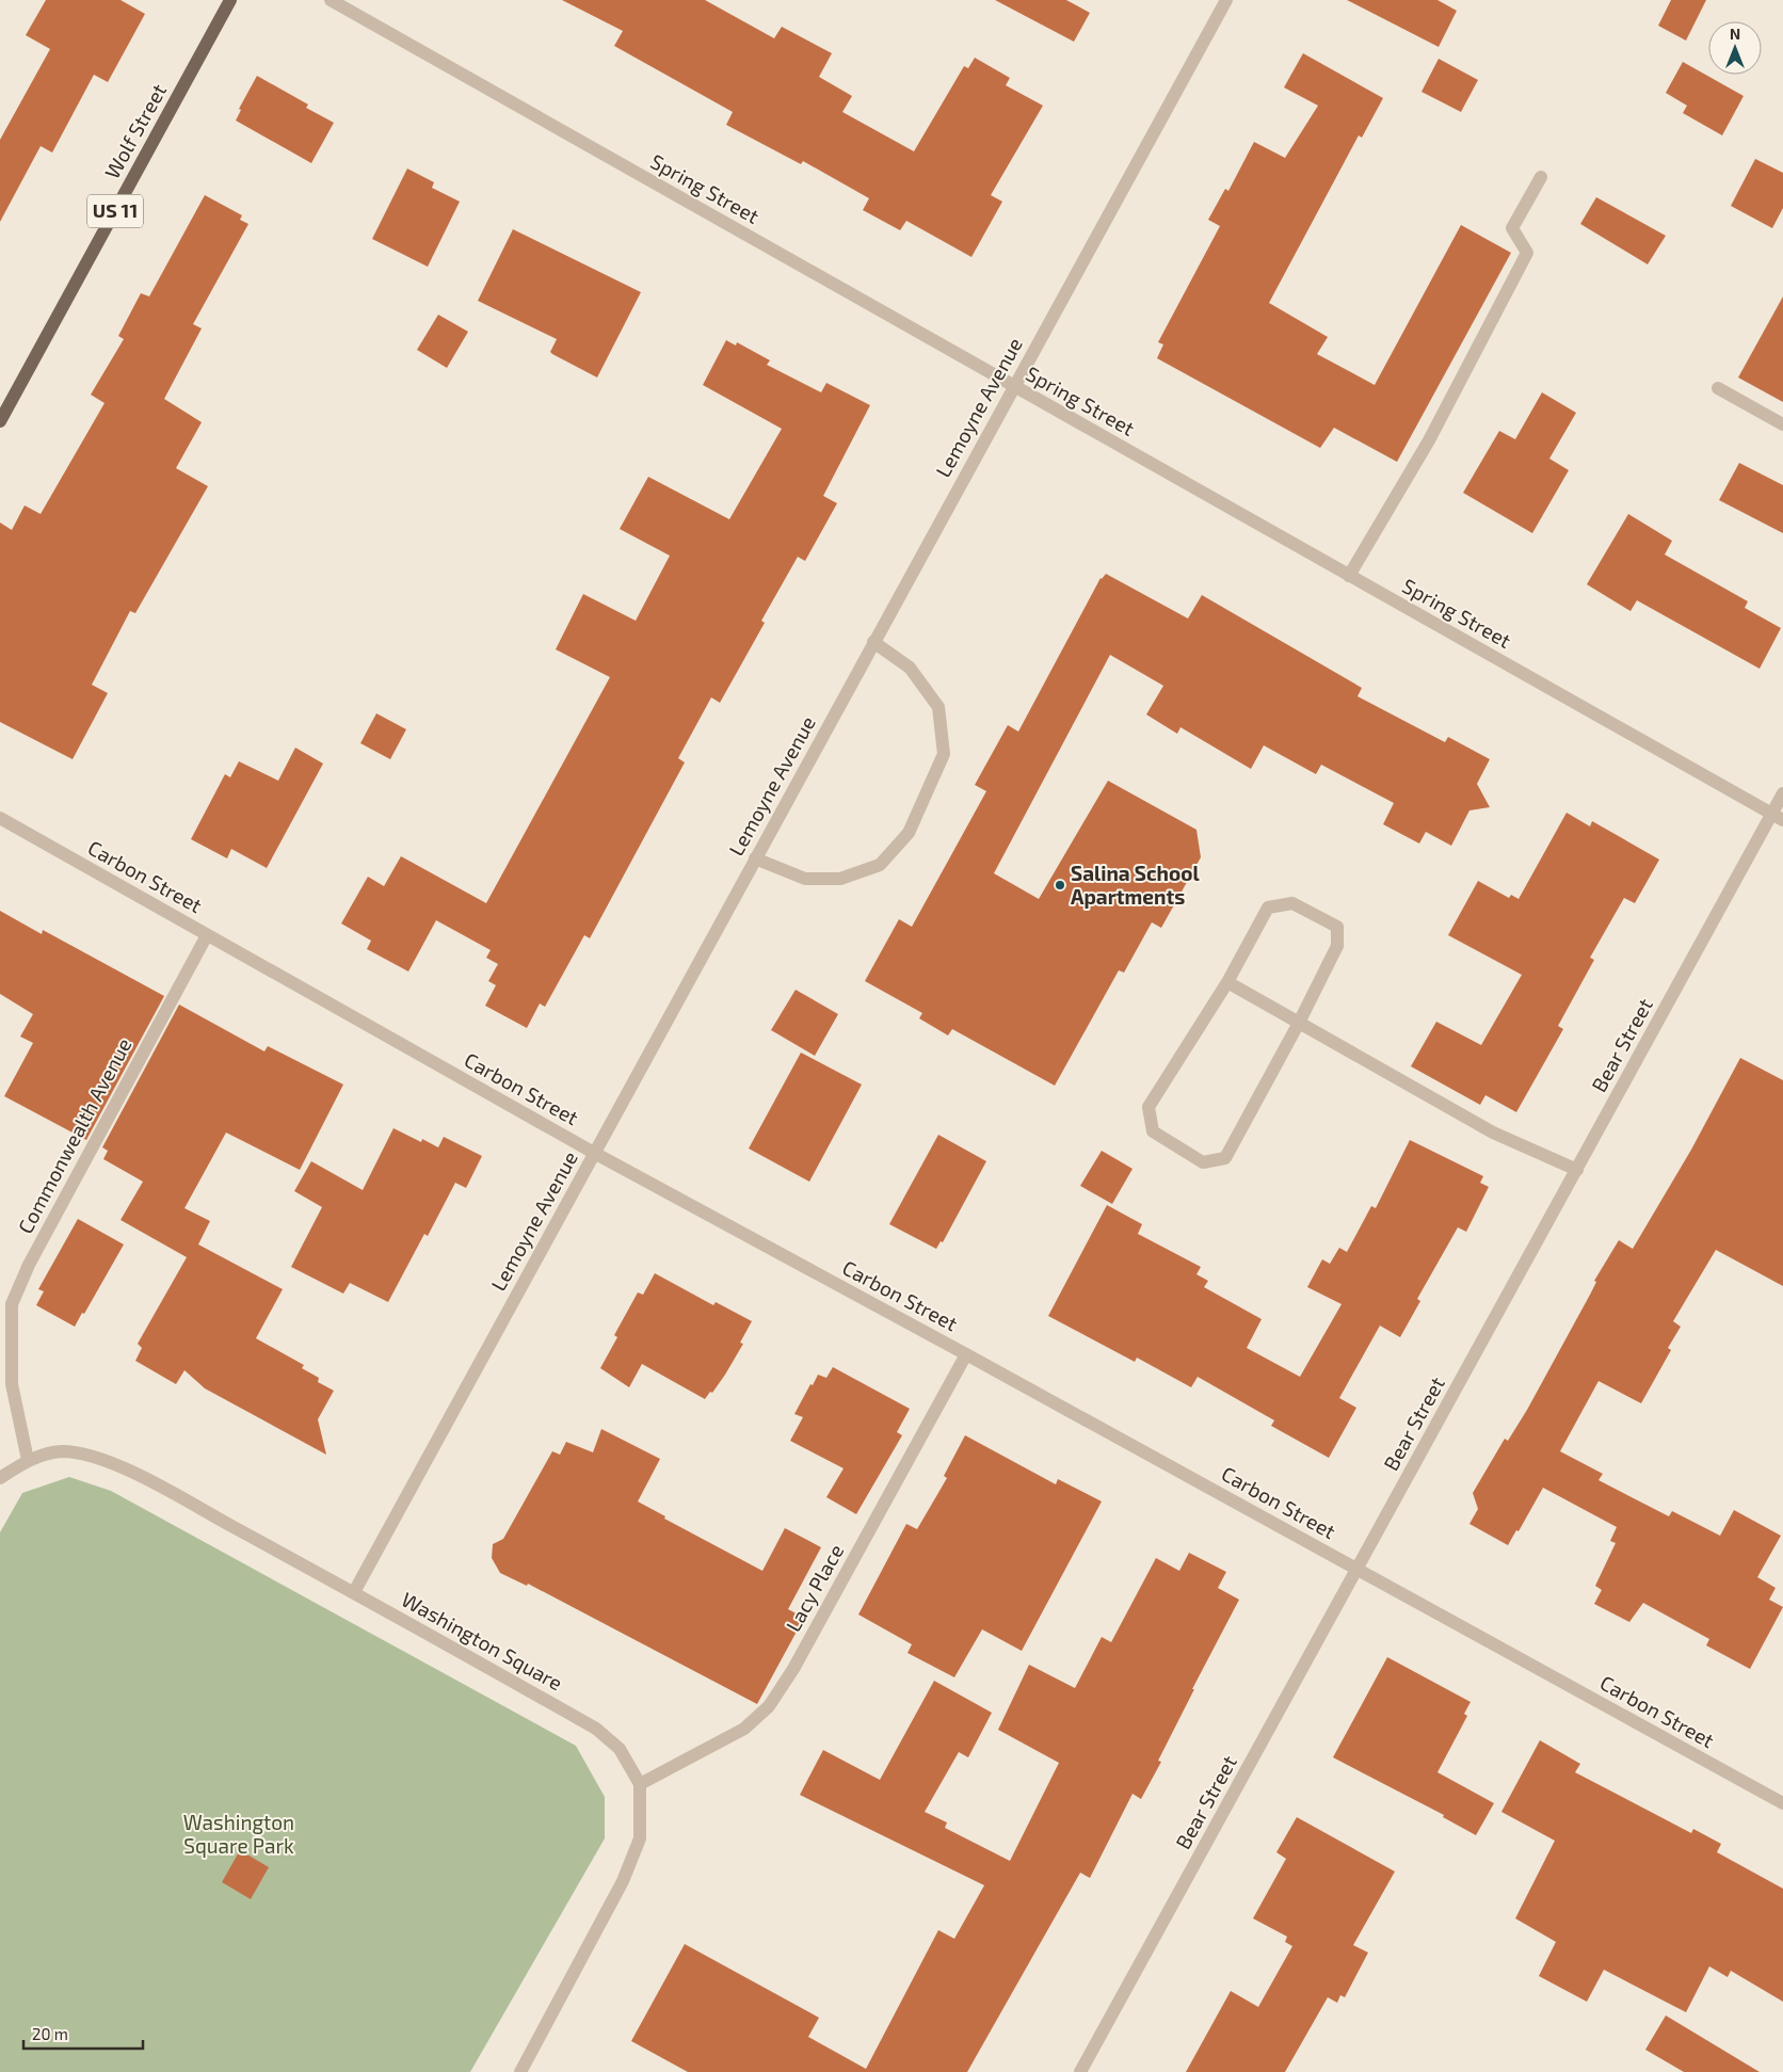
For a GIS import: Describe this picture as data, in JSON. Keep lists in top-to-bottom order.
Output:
{
  "streets": {
    "main road": ["Wolf Street", "US 11"],
    "street": [
      "Spring Street",
      "Lemoyne Avenue",
      "Carbon Street",
      "Bear Street",
      "Commonwealth Avenue",
      "Lacy Place",
      "Washington Square"
    ]
  },
  "crossings": [
    ["Spring Street", "Lemoyne Avenue"],
    ["Spring Street", "Bear Street"],
    ["Lemoyne Avenue", "Carbon Street"],
    ["Lemoyne Avenue", "Washington Square"],
    ["Carbon Street", "Bear Street"],
    ["Carbon Street", "Commonwealth Avenue"],
    ["Carbon Street", "Lacy Place"],
    ["Commonwealth Avenue", "Washington Square"],
    ["Lacy Place", "Washington Square"]
  ],
  "parks": ["Washington Square Park"],
  "places": ["Salina School Apartments"],
  "scale_bar": "20 m",
  "north": "top"
}
